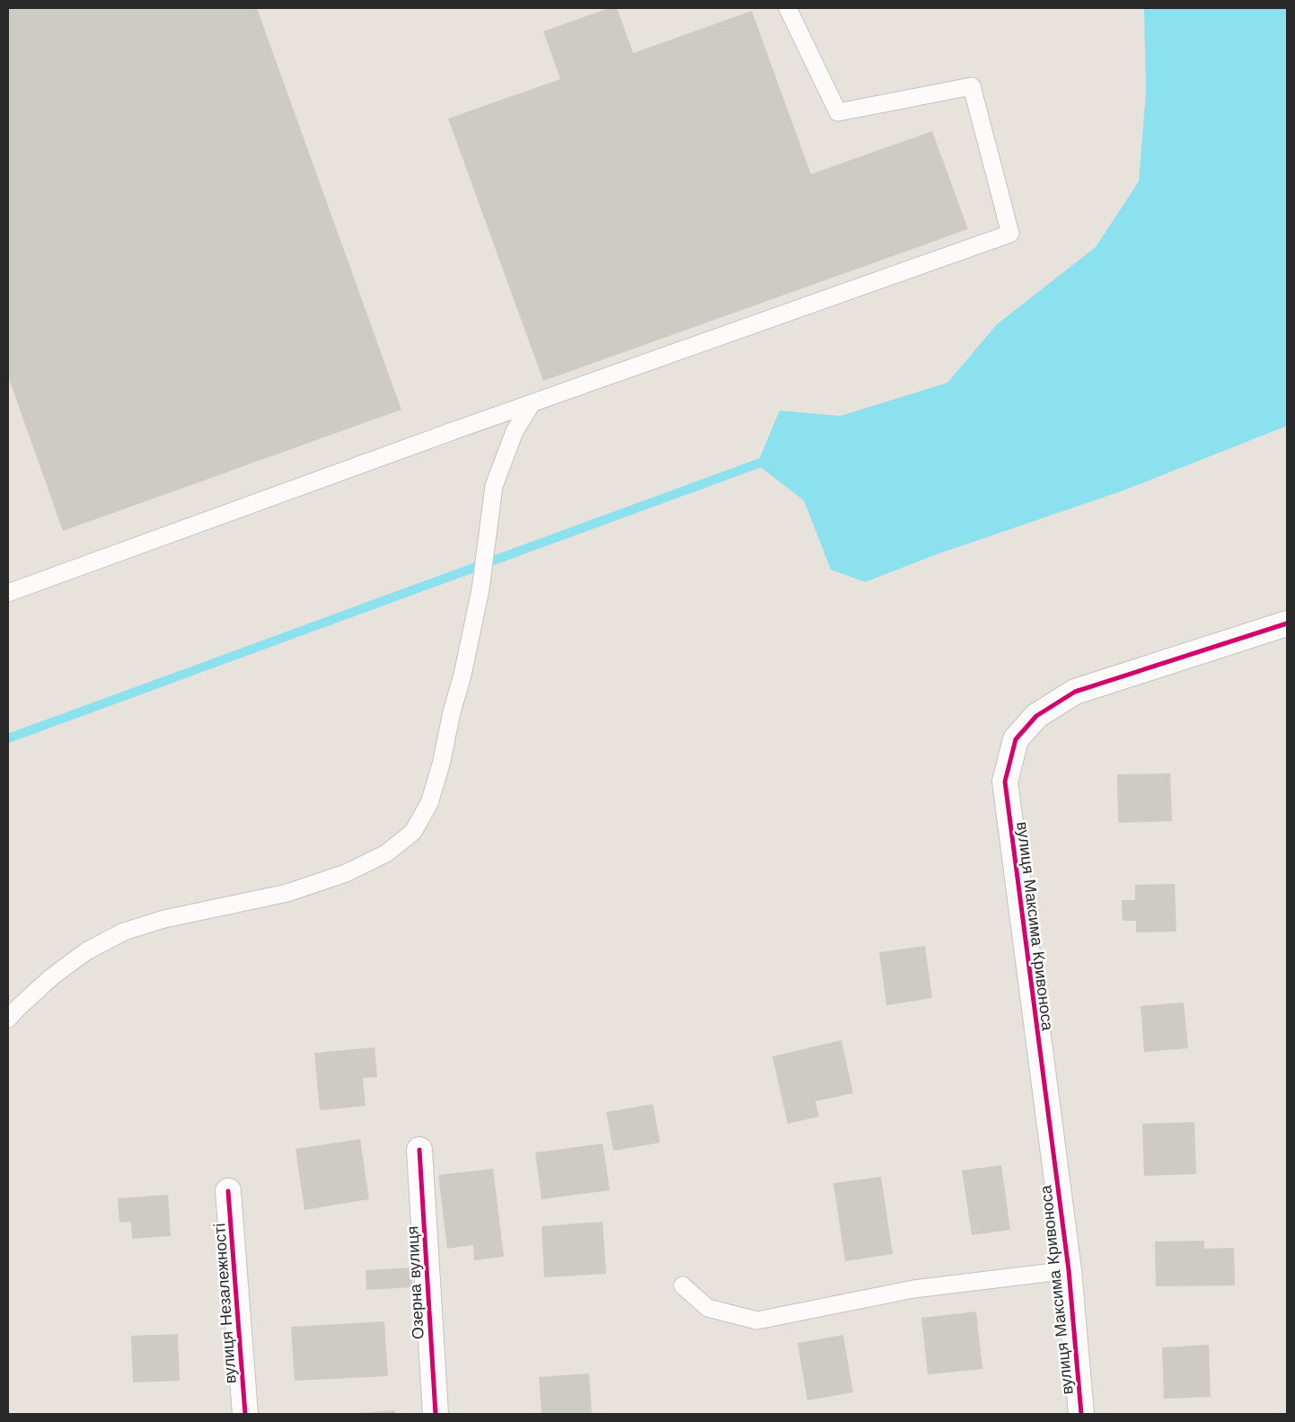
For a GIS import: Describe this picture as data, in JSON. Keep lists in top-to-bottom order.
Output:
{
  "streets": {
    "street": ["вулиця Максима Кривоноса", "Озерна вулиця", "вулиця Незалежності"]
  }
}
